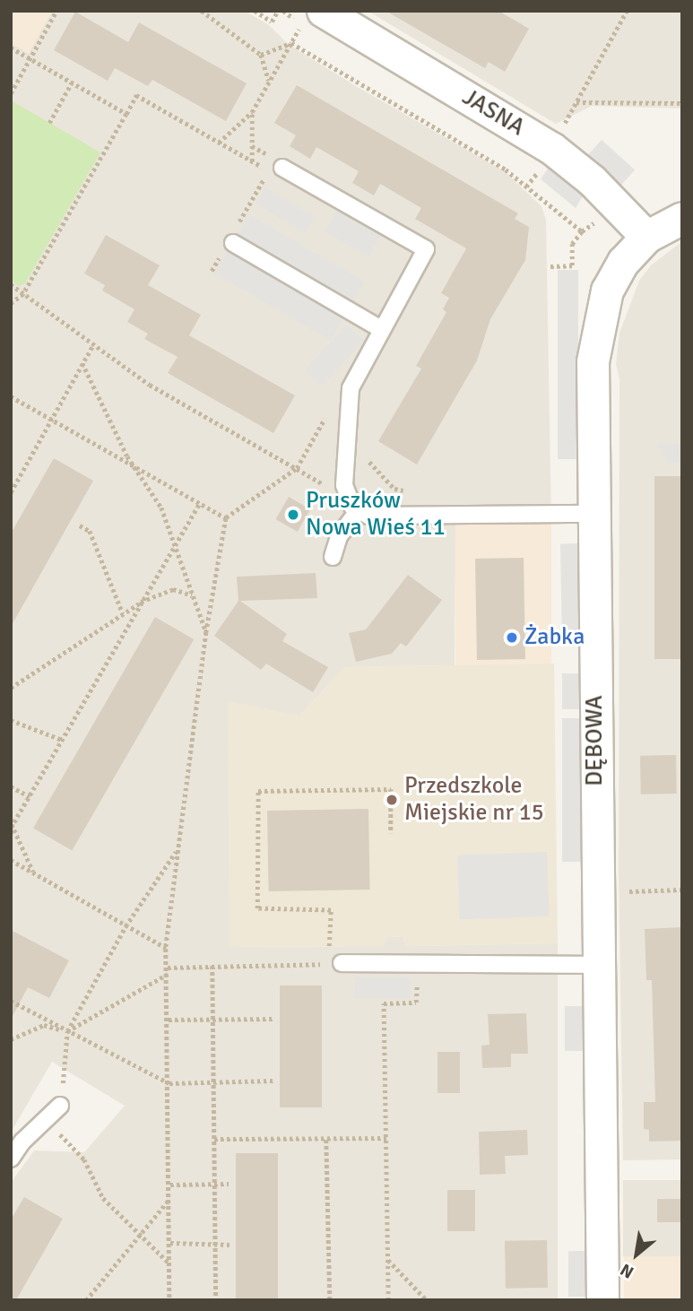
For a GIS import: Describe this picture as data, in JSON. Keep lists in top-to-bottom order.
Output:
{
  "streets": {
    "street": ["JASNA", "DĘBOWA"]
  },
  "crossings": [
    ["JASNA", "DĘBOWA"]
  ],
  "places": ["Pruszków Nowa Wieś 11", "Żabka", "Przedszkole Miejskie nr 15"],
  "north": "bottom left"
}
